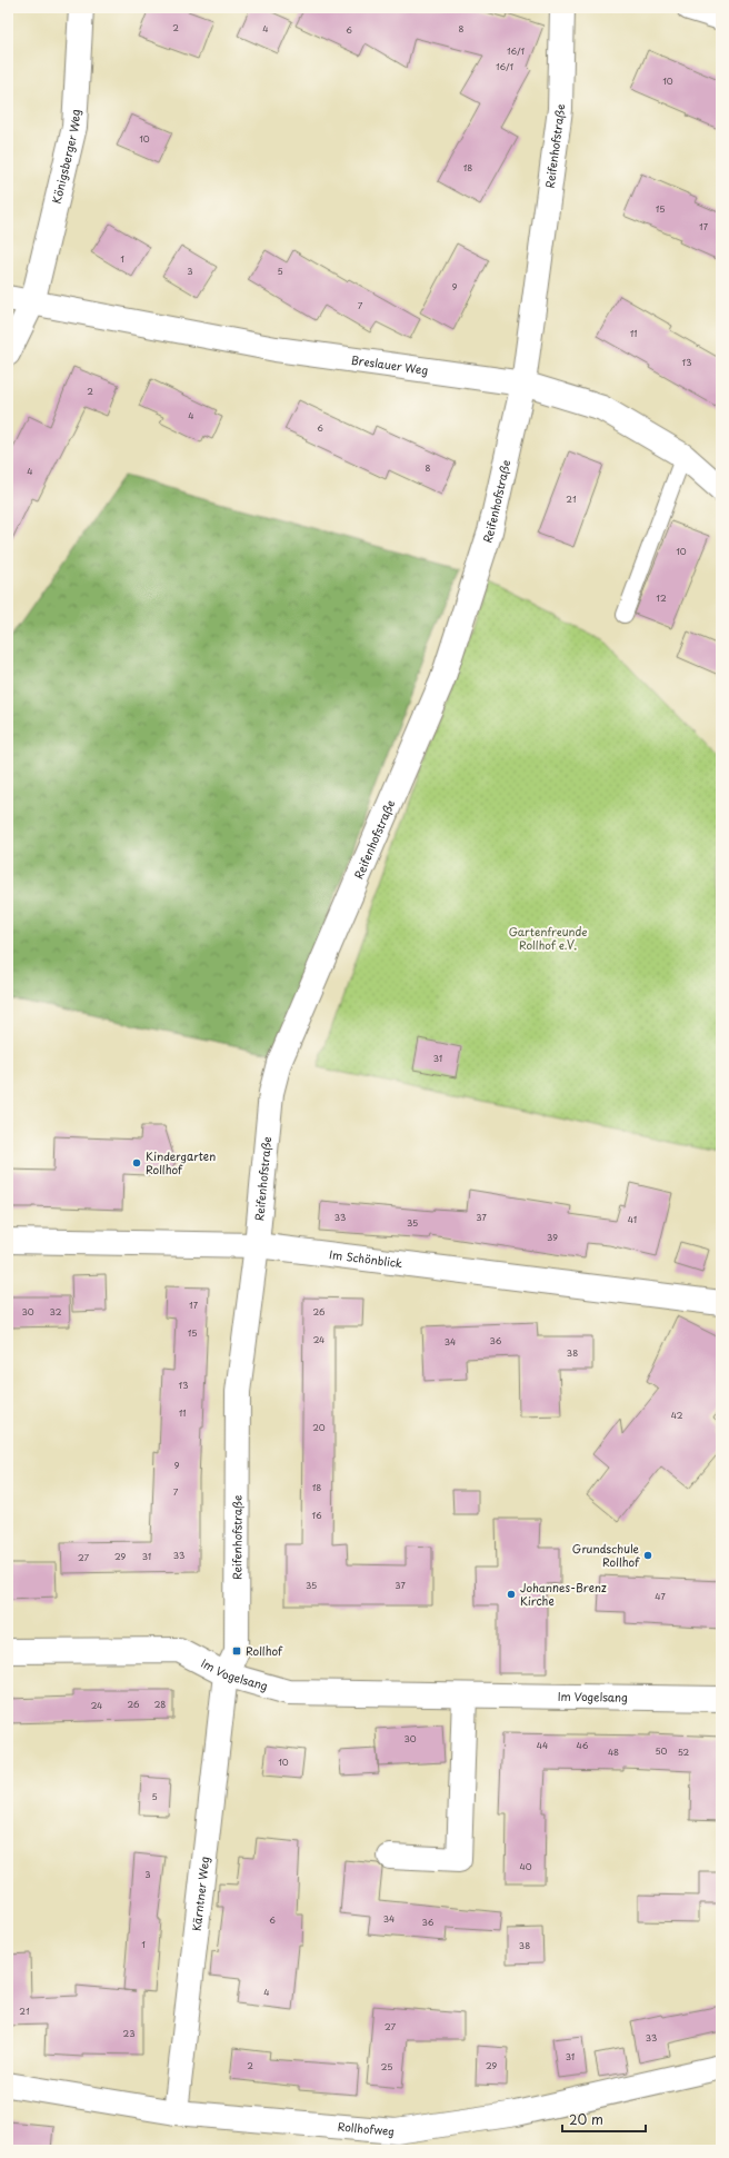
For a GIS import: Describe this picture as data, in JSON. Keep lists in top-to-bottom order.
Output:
{
  "streets": {
    "street": [
      "Reifenhofstraße",
      "Königsberger Weg",
      "Breslauer Weg",
      "Im Schönblick",
      "Im Vogelsang",
      "Kärntner Weg",
      "Rollhofweg"
    ]
  },
  "crossings": [
    ["Reifenhofstraße", "Breslauer Weg"],
    ["Reifenhofstraße", "Im Schönblick"],
    ["Reifenhofstraße", "Im Vogelsang"],
    ["Reifenhofstraße", "Kärntner Weg"],
    ["Königsberger Weg", "Breslauer Weg"],
    ["Im Vogelsang", "Kärntner Weg"],
    ["Kärntner Weg", "Rollhofweg"]
  ],
  "parks": ["Gartenfreunde Rollhof e.V."],
  "places": {
    "other": ["Kindergarten Rollhof", "Grundschule Rollhof", "Johannes-Brenz Kirche"],
    "transit": ["Rollhof"]
  },
  "house_numbers": [
    "2",
    "4",
    "8",
    "6",
    "16/1",
    "16/1",
    "10",
    "10",
    "18",
    "15",
    "17",
    "1",
    "3",
    "5",
    "9",
    "7",
    "11",
    "13",
    "2",
    "4",
    "6",
    "8",
    "4",
    "21",
    "10",
    "12",
    "31",
    "33",
    "37",
    "41",
    "35",
    "39",
    "17",
    "30",
    "32",
    "26",
    "15",
    "24",
    "36",
    "34",
    "38",
    "13",
    "11",
    "42",
    "20",
    "9",
    "18",
    "7",
    "16",
    "33",
    "29",
    "31",
    "27",
    "35",
    "37",
    "47",
    "26",
    "28",
    "24",
    "30",
    "44",
    "46",
    "50",
    "48",
    "52",
    "10",
    "5",
    "40",
    "3",
    "34",
    "6",
    "36",
    "1",
    "38",
    "4",
    "21",
    "27",
    "23",
    "33",
    "31",
    "2",
    "29",
    "25"
  ],
  "scale_bar": "20 m"
}
